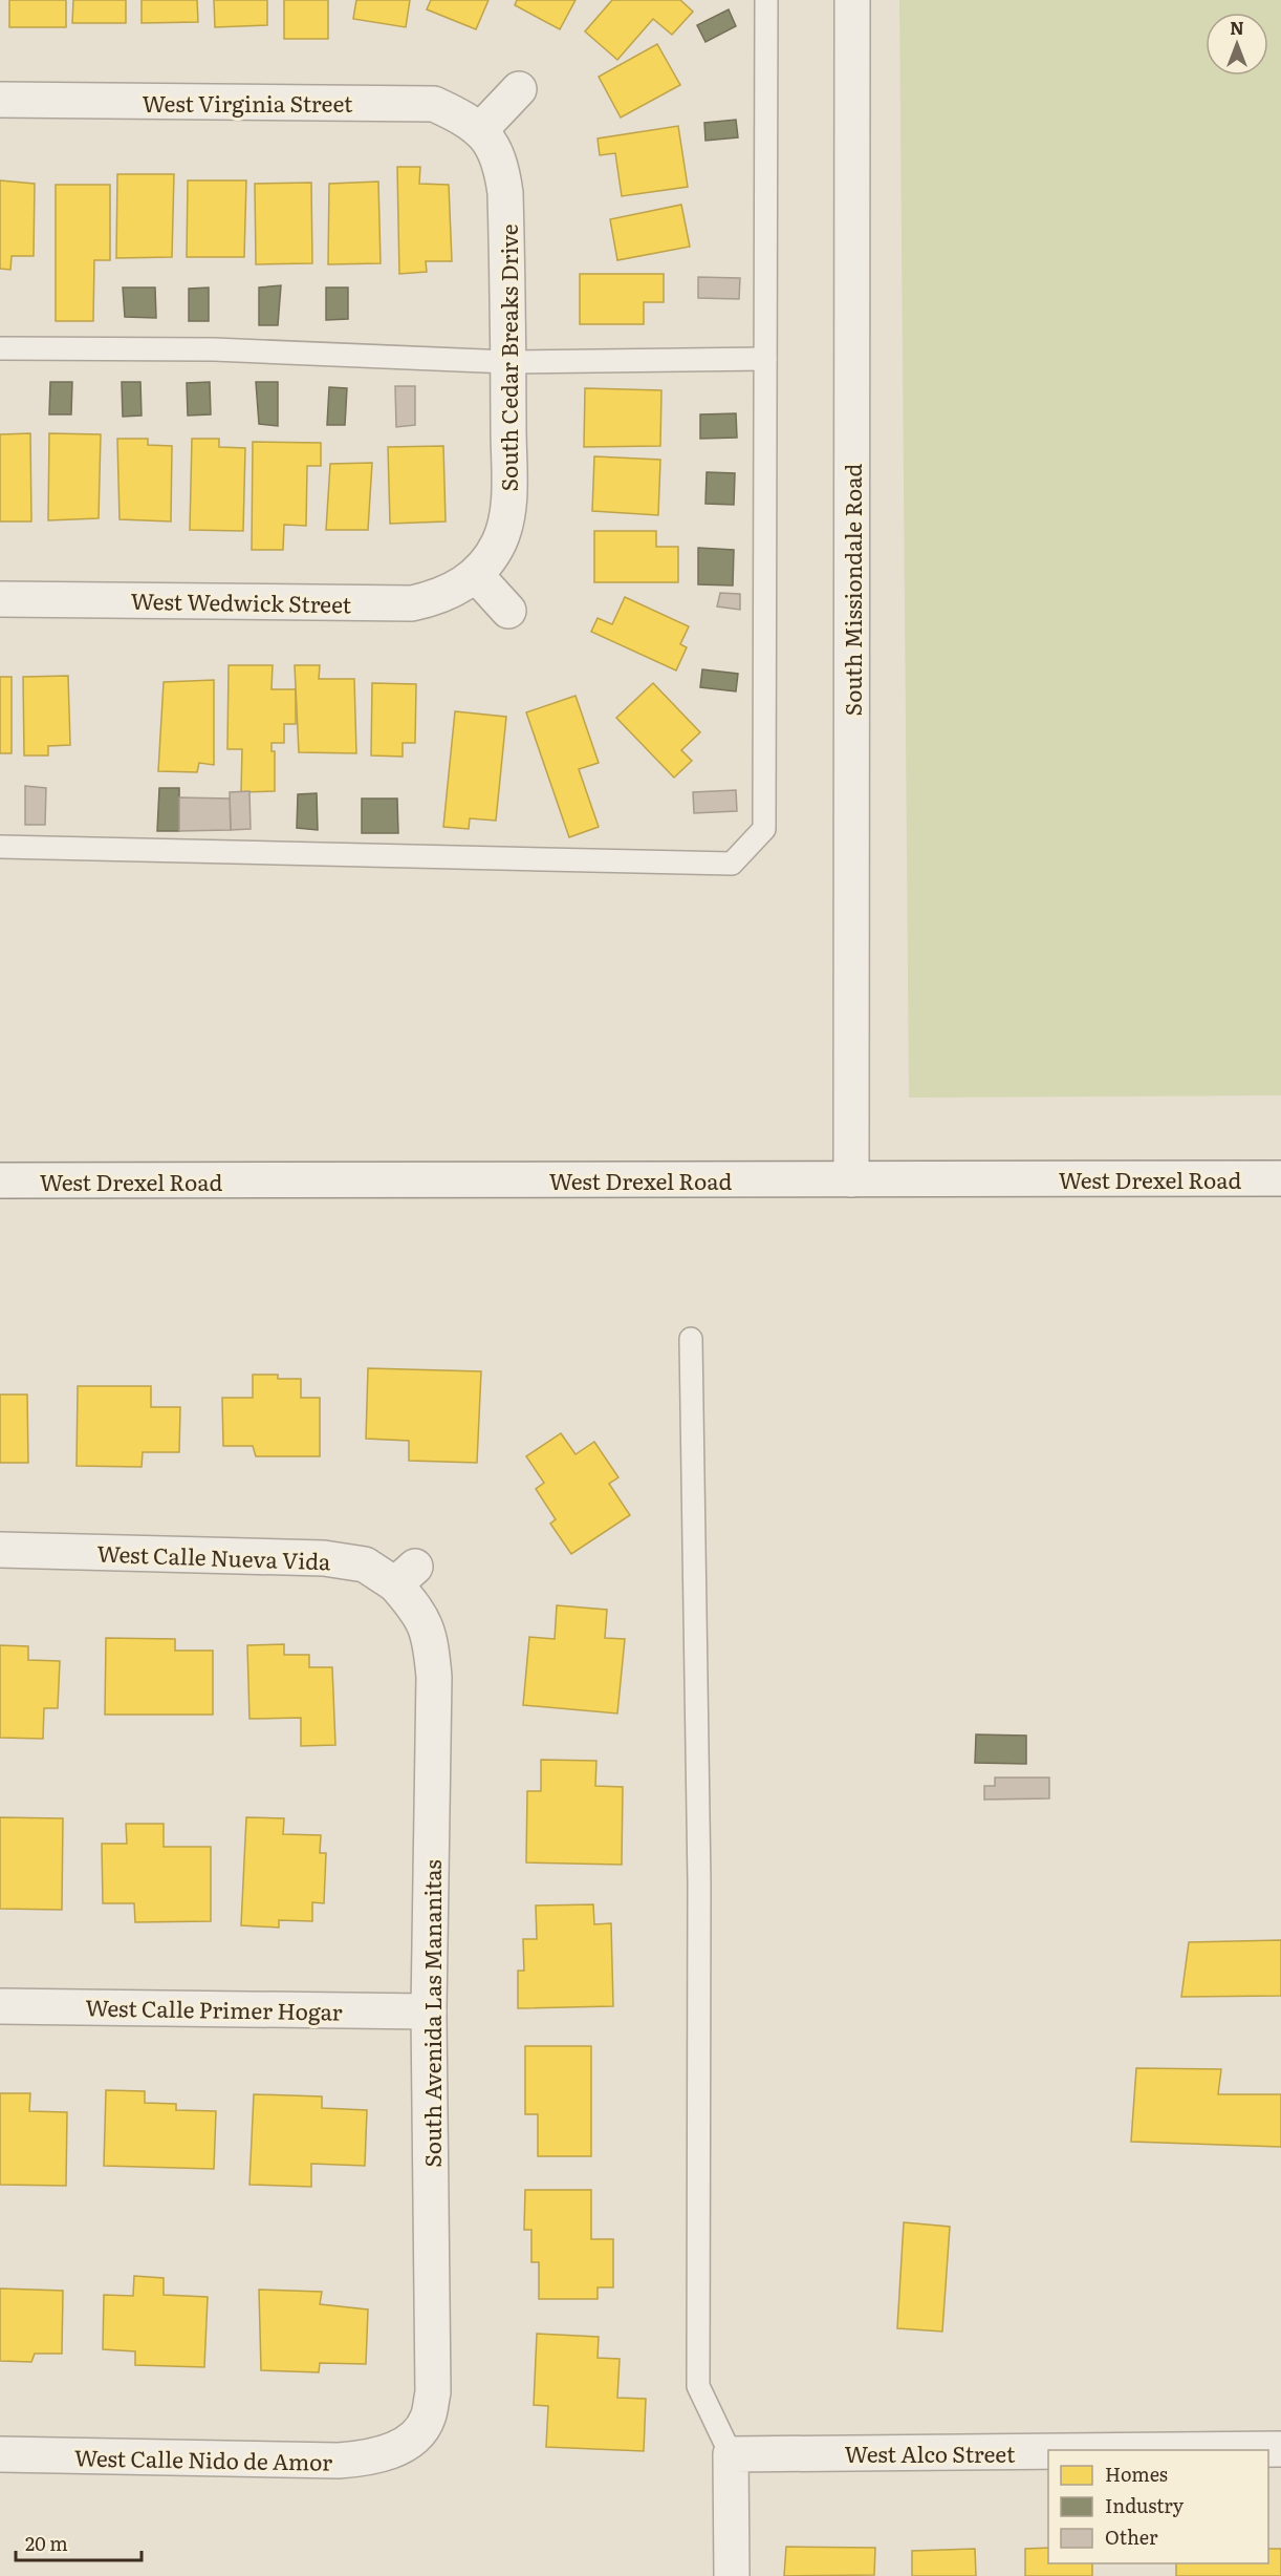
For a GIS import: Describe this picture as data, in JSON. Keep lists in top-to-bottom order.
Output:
{
  "streets": {
    "street": [
      "West Virginia Street",
      "South Cedar Breaks Drive",
      "South Missiondale Road",
      "West Wedwick Street",
      "West Drexel Road",
      "West Calle Nueva Vida",
      "West Calle Primer Hogar",
      "South Avenida Las Mananitas",
      "West Alco Street",
      "West Calle Nido de Amor"
    ]
  },
  "crossings": [
    ["West Virginia Street", "South Cedar Breaks Drive"],
    ["South Cedar Breaks Drive", "West Wedwick Street"],
    ["South Missiondale Road", "West Drexel Road"],
    ["West Calle Nueva Vida", "South Avenida Las Mananitas"],
    ["West Calle Primer Hogar", "South Avenida Las Mananitas"],
    ["South Avenida Las Mananitas", "West Calle Nido de Amor"]
  ],
  "legend": ["Homes", "Industry", "Other"],
  "scale_bar": "20 m",
  "north": "top"
}
